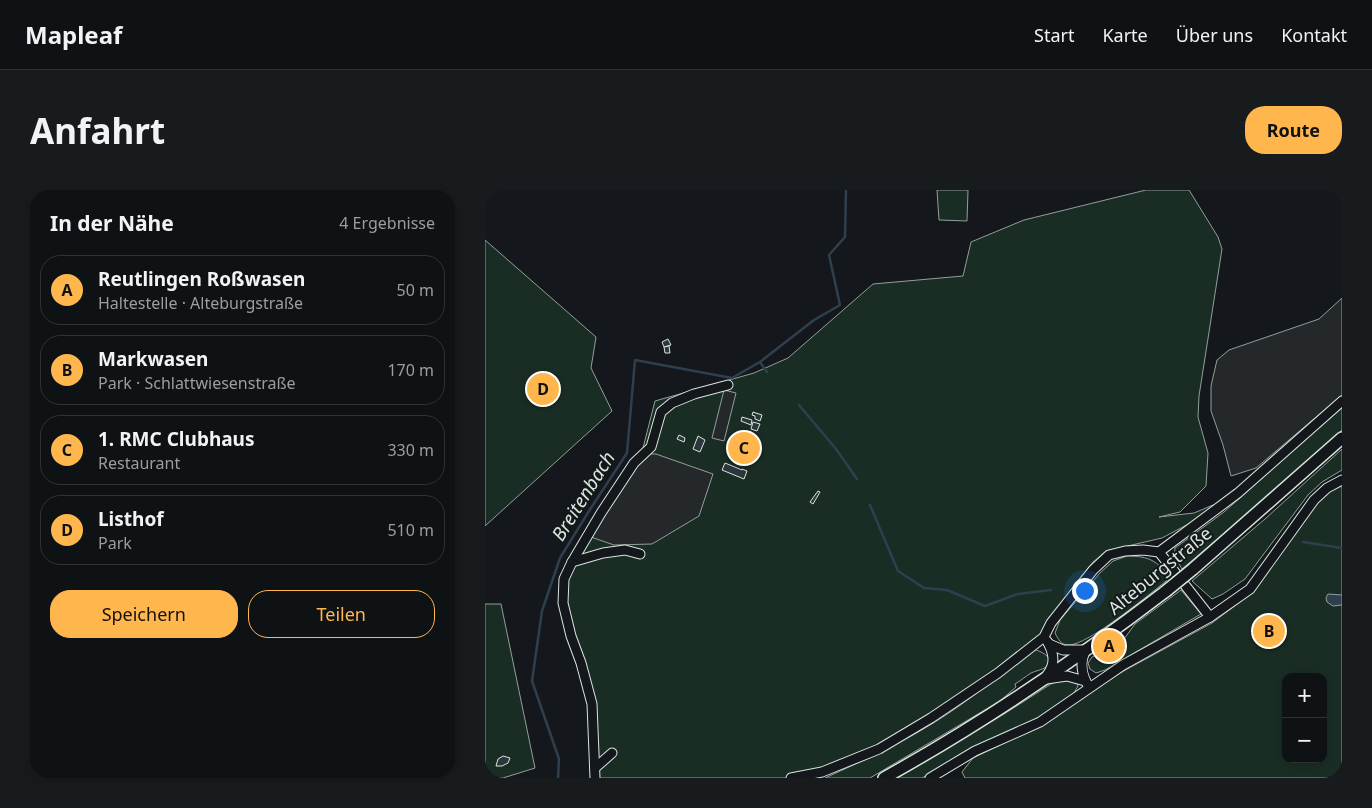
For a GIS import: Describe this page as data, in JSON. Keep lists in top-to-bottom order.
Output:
{
  "streets": {
    "main road": ["Alteburgstraße"]
  },
  "water": ["Breitenbach"],
  "page": {
    "header": "Mapleaf",
    "nav": [
      "Start",
      "Karte",
      "Über uns",
      "Kontakt"
    ],
    "buttons": [
      "Route",
      ["Speichern", "Teilen"]
    ],
    "title": "Anfahrt",
    "heading": ["In der Nähe", "4 Ergebnisse"],
    "list": [
      {
        "mark": "A",
        "name": "Reutlingen Roßwasen",
        "note": "Haltestelle · Alteburgstraße",
        "value": "50 m"
      },
      {
        "mark": "B",
        "name": "Markwasen",
        "note": "Park · Schlattwiesenstraße",
        "value": "170 m"
      },
      {
        "mark": "C",
        "name": "1. RMC Clubhaus",
        "note": "Restaurant",
        "value": "330 m"
      },
      {
        "mark": "D",
        "name": "Listhof",
        "note": "Park",
        "value": "510 m"
      }
    ],
    "pins": [
      "D",
      "C",
      "B",
      "A"
    ],
    "map_buttons": ["+", "−"]
  }
}
